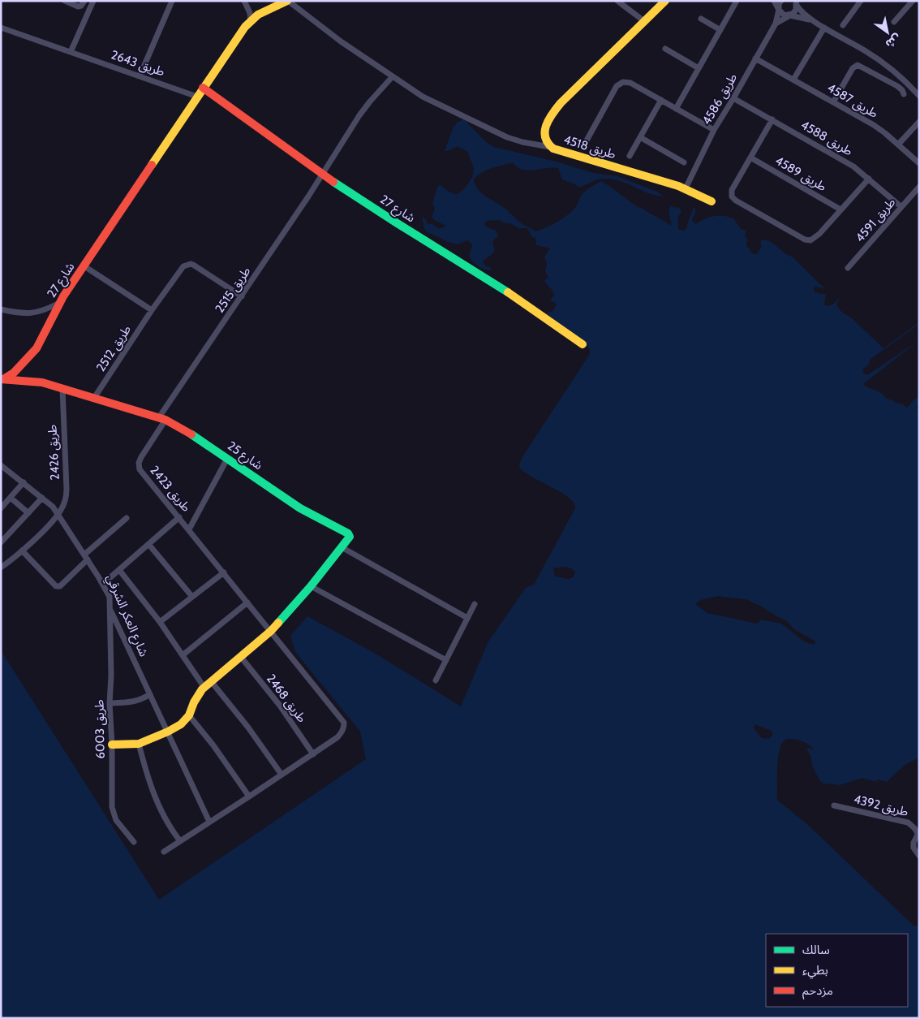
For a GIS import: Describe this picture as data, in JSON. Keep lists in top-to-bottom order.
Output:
{
  "streets": {
    "street": [
      "طريق 2643",
      "طريق 4586",
      "طريق 4587",
      "طريق 4588",
      "طريق 4518",
      "طريق 4589",
      "شارع 27",
      "طريق 4591",
      "طريق 2515",
      "طريق 2512",
      "طريق 2426",
      "شارع 25",
      "طريق 2423",
      "شارع العكر الشرقي",
      "طريق 2468",
      "طريق 6003",
      "طريق 4392"
    ]
  },
  "crossings": [
    ["طريق 2643", "شارع 27"],
    ["طريق 4586", "طريق 4587"],
    ["طريق 4586", "طريق 4588"],
    ["طريق 4586", "طريق 4518"],
    ["طريق 4588", "طريق 4591"],
    ["شارع 27", "طريق 2515"],
    ["شارع 27", "شارع 25"],
    ["طريق 2515", "طريق 2512"],
    ["طريق 2515", "شارع 25"],
    ["طريق 2515", "طريق 2423"],
    ["طريق 2512", "شارع 25"],
    ["طريق 2426", "شارع 25"],
    ["طريق 2426", "شارع العكر الشرقي"],
    ["شارع 25", "طريق 2423"],
    ["شارع 25", "طريق 2468"],
    ["طريق 2423", "طريق 2468"],
    ["شارع العكر الشرقي", "طريق 6003"]
  ],
  "legend": ["سالك", "بطيء", "مزدحم"],
  "north": "bottom right"
}
